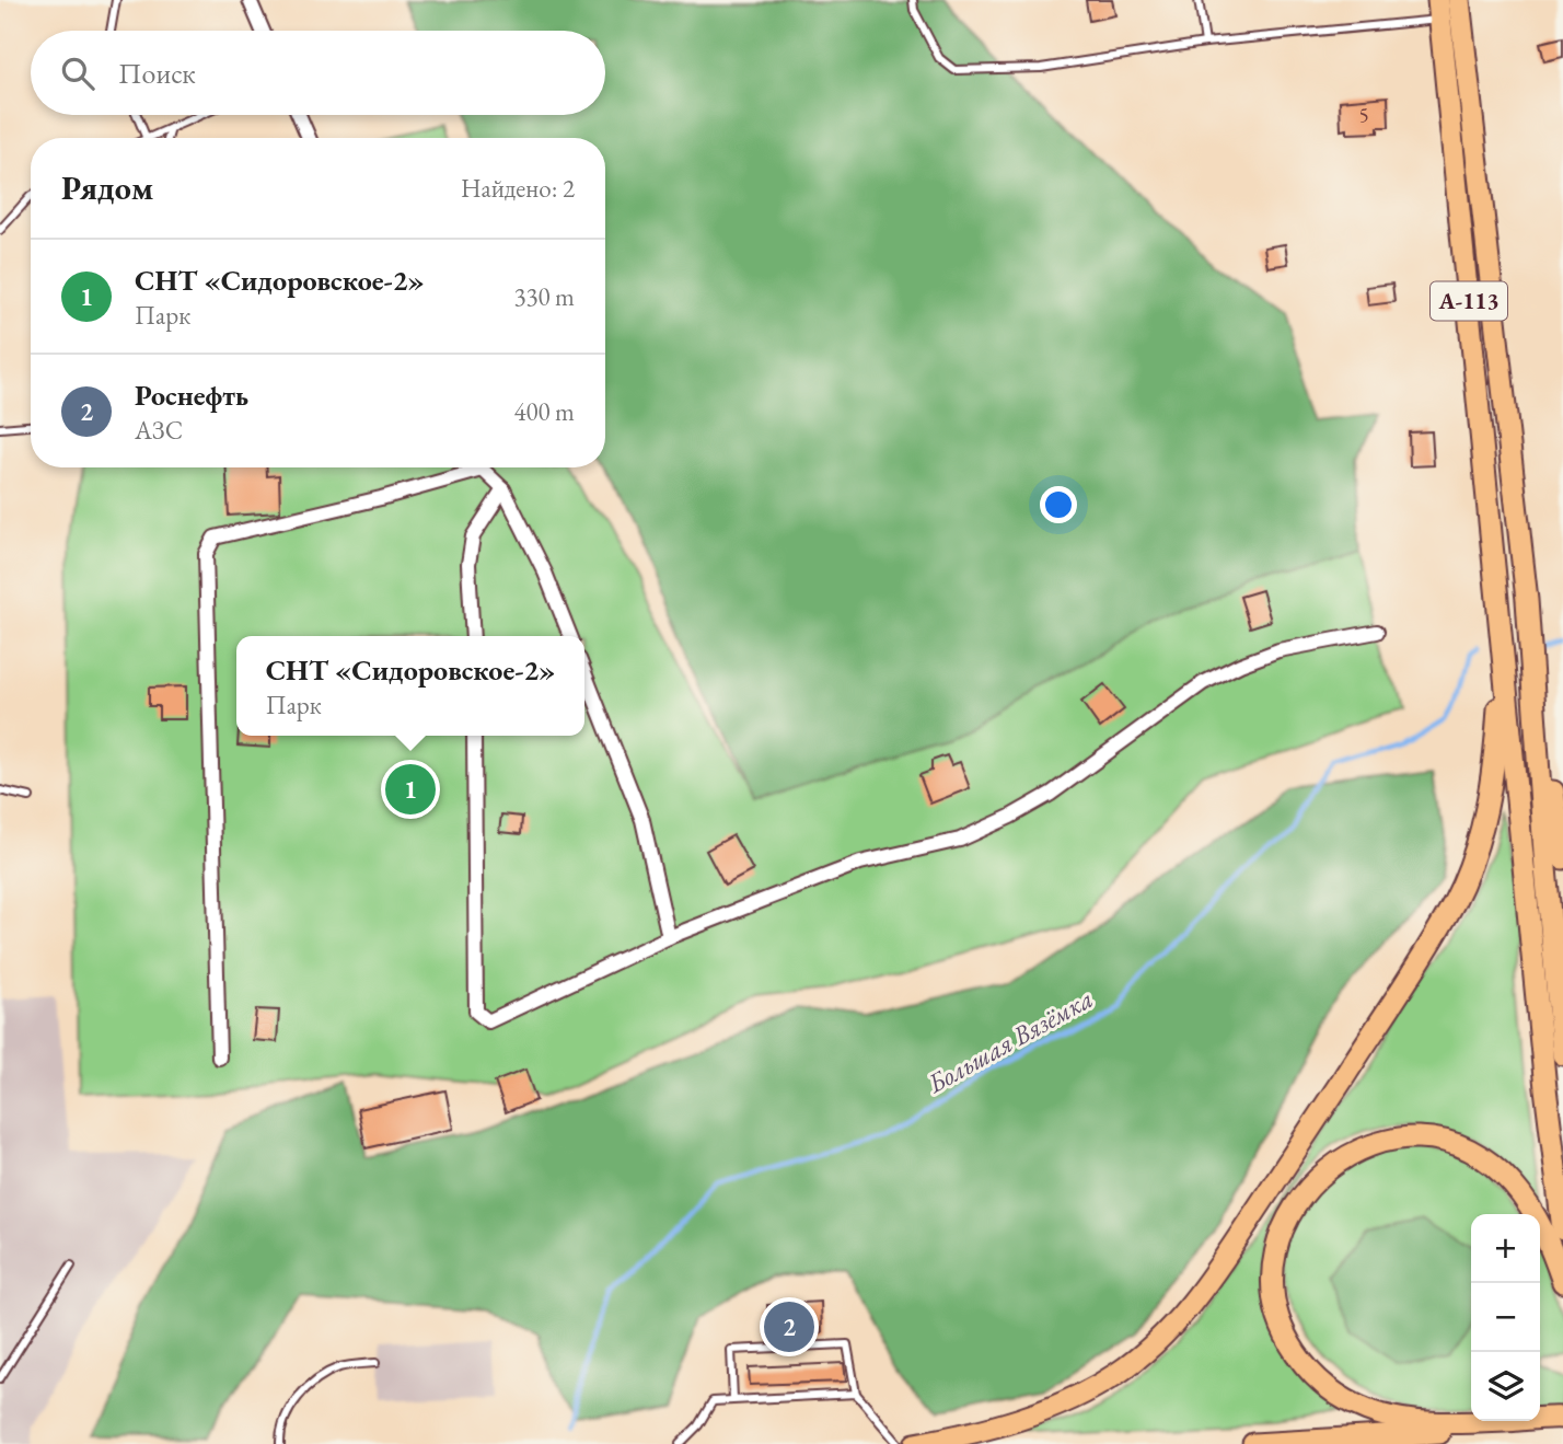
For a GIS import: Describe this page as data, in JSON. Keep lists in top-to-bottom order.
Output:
{
  "streets": {
    "highway": ["А-113"]
  },
  "water": ["Большая Вязёмка"],
  "house_numbers": ["5"],
  "page": {
    "search": "Поиск",
    "heading": ["Рядом", "Найдено: 2"],
    "list": [
      {
        "mark": "1",
        "name": "СНТ «Сидоровское-2»",
        "note": "Парк",
        "value": "330 m"
      },
      {
        "mark": "2",
        "name": "Роснефть",
        "note": "АЗС",
        "value": "400 m"
      }
    ],
    "popup": ["СНТ «Сидоровское-2»", "Парк"],
    "pins": ["1", "2"],
    "map_buttons": ["+", "−"]
  }
}
